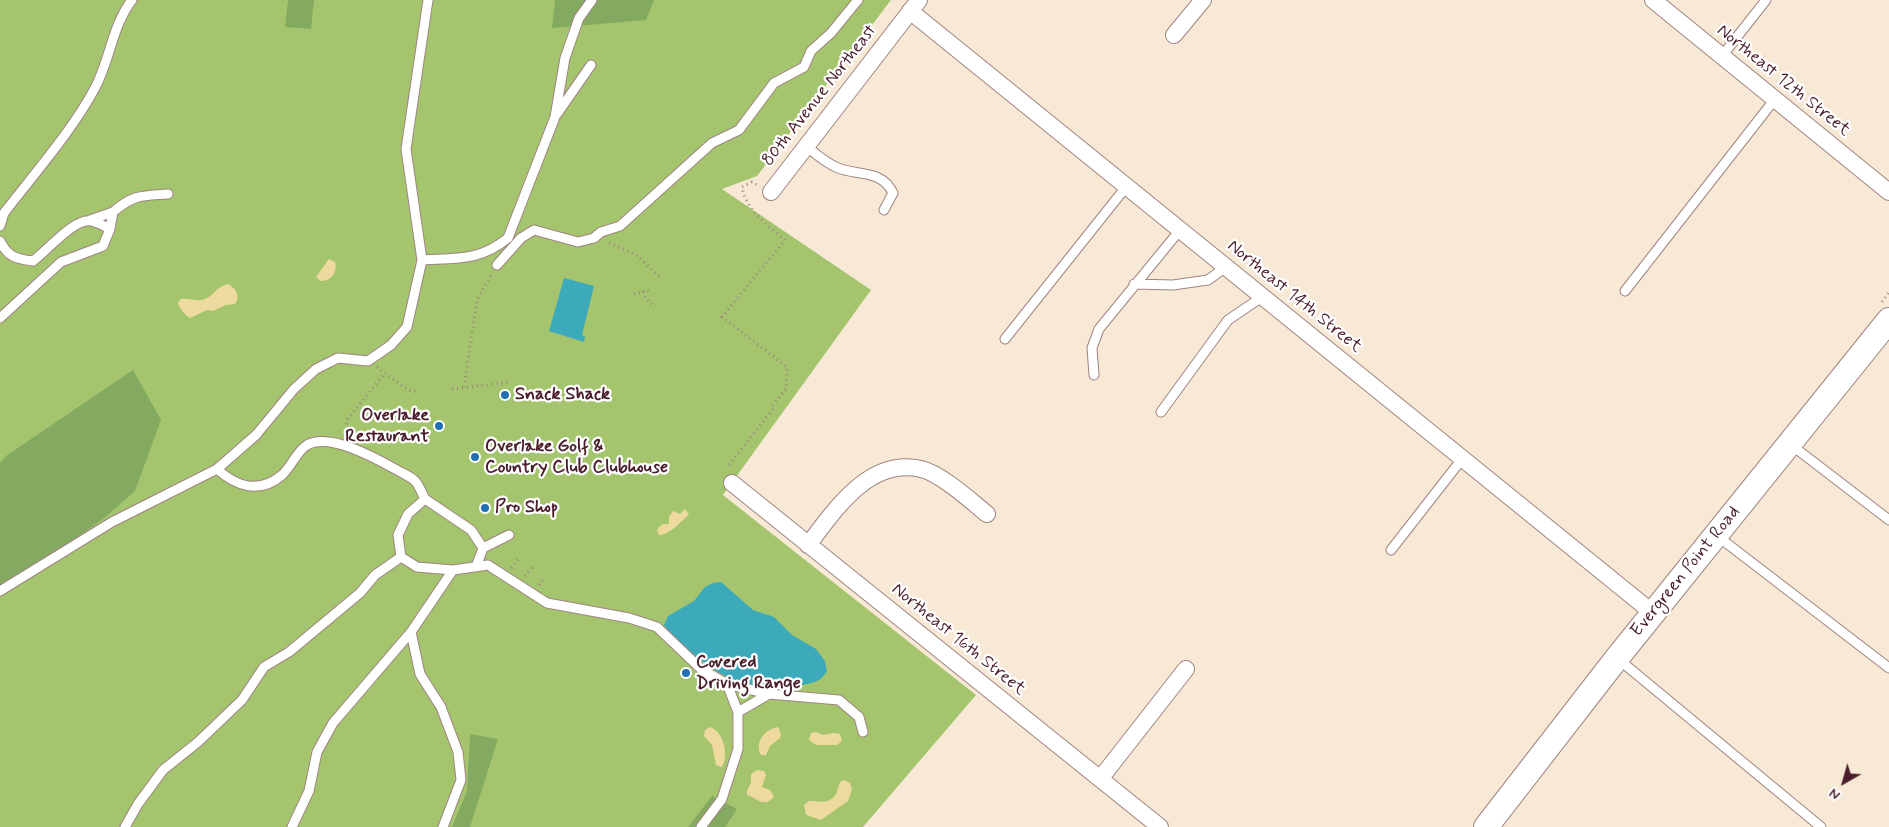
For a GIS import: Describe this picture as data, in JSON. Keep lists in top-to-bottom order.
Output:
{
  "streets": {
    "street": [
      "Northeast 12th Street",
      "80th Avenue Northeast",
      "Northeast 14th Street",
      "Evergreen Point Road",
      "Northeast 16th Street"
    ]
  },
  "crossings": [
    ["80th Avenue Northeast", "Northeast 14th Street"],
    ["Northeast 14th Street", "Evergreen Point Road"]
  ],
  "places": [
    "Snack Shack",
    "Overlake Restaurant",
    "Overlake Golf & Country Club Clubhouse",
    "Pro Shop",
    "Covered Driving Range"
  ],
  "north": "bottom left"
}
